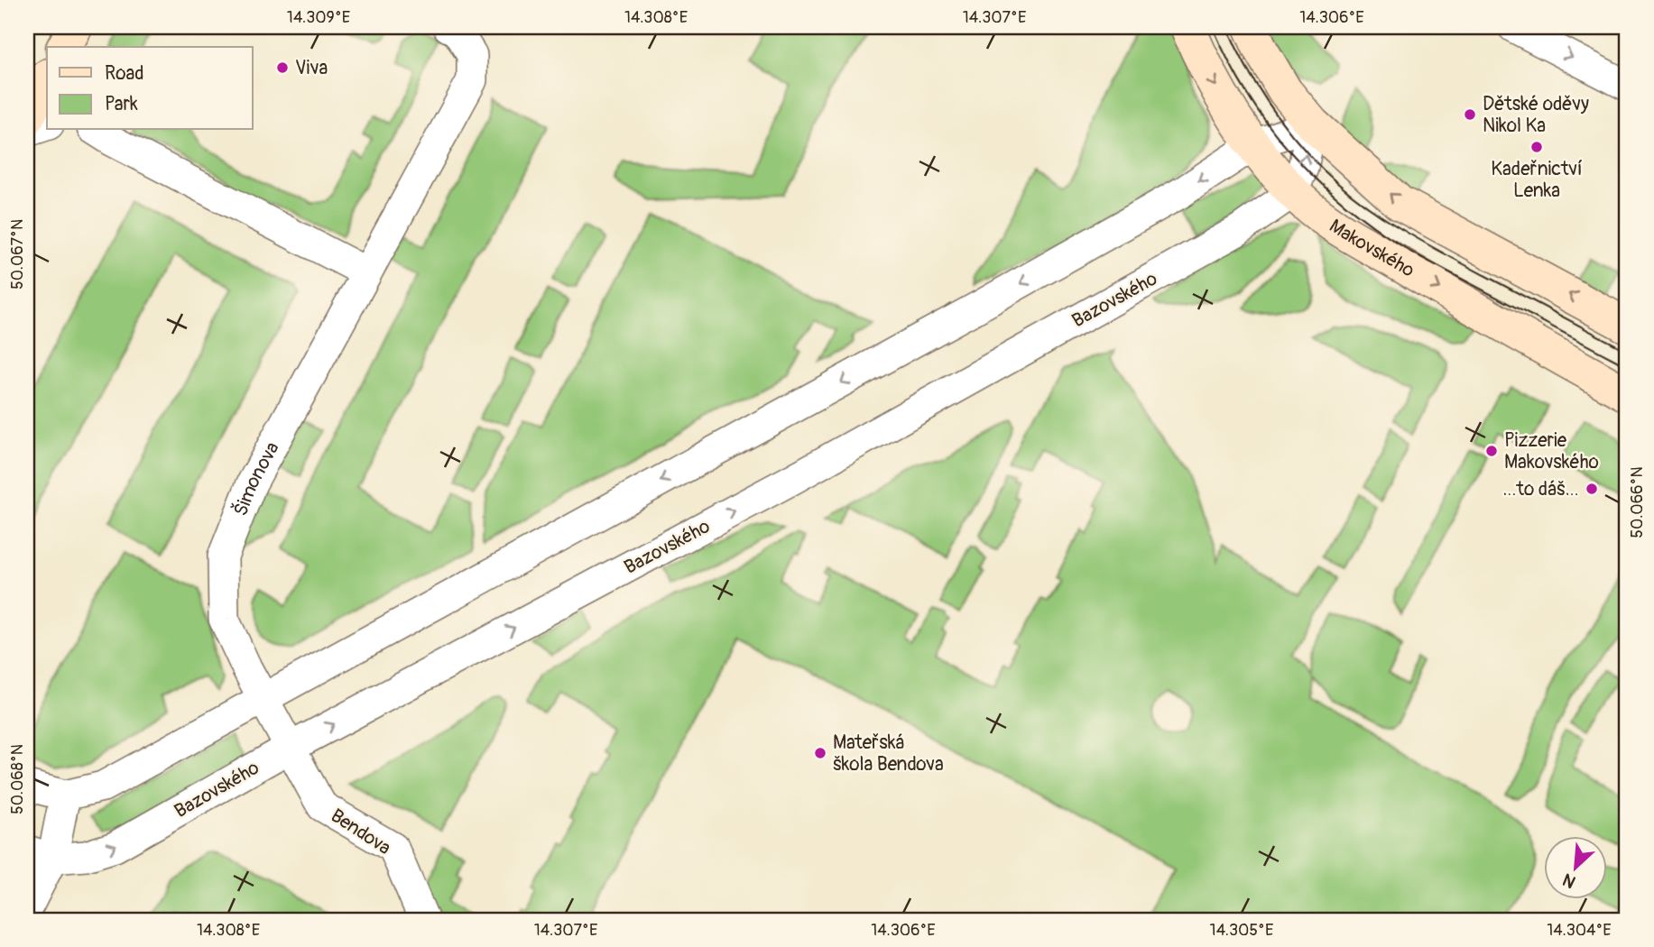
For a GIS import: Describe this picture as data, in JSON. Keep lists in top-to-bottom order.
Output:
{
  "streets": {
    "street": [
      "Makovského",
      "Bazovského",
      "Šimonova",
      "Bendova"
    ]
  },
  "crossings": [
    ["Makovského", "Bazovského"],
    ["Bazovského", "Šimonova"],
    ["Bazovského", "Bendova"],
    ["Šimonova", "Bendova"]
  ],
  "places": [
    "Viva",
    "Dětské oděvy Nikol Ka",
    "Kadeřnictví Lenka",
    "Pizzerie Makovského",
    "…to dáš…",
    "Mateřská škola Bendova"
  ],
  "legend": ["Road", "Park"],
  "north": "bottom left",
  "coordinates": [
    "14.309°E",
    "14.308°E",
    "14.307°E",
    "14.306°E",
    "50.067°N",
    "50.066°N",
    "50.068°N",
    "14.305°E",
    "14.304°E"
  ]
}
